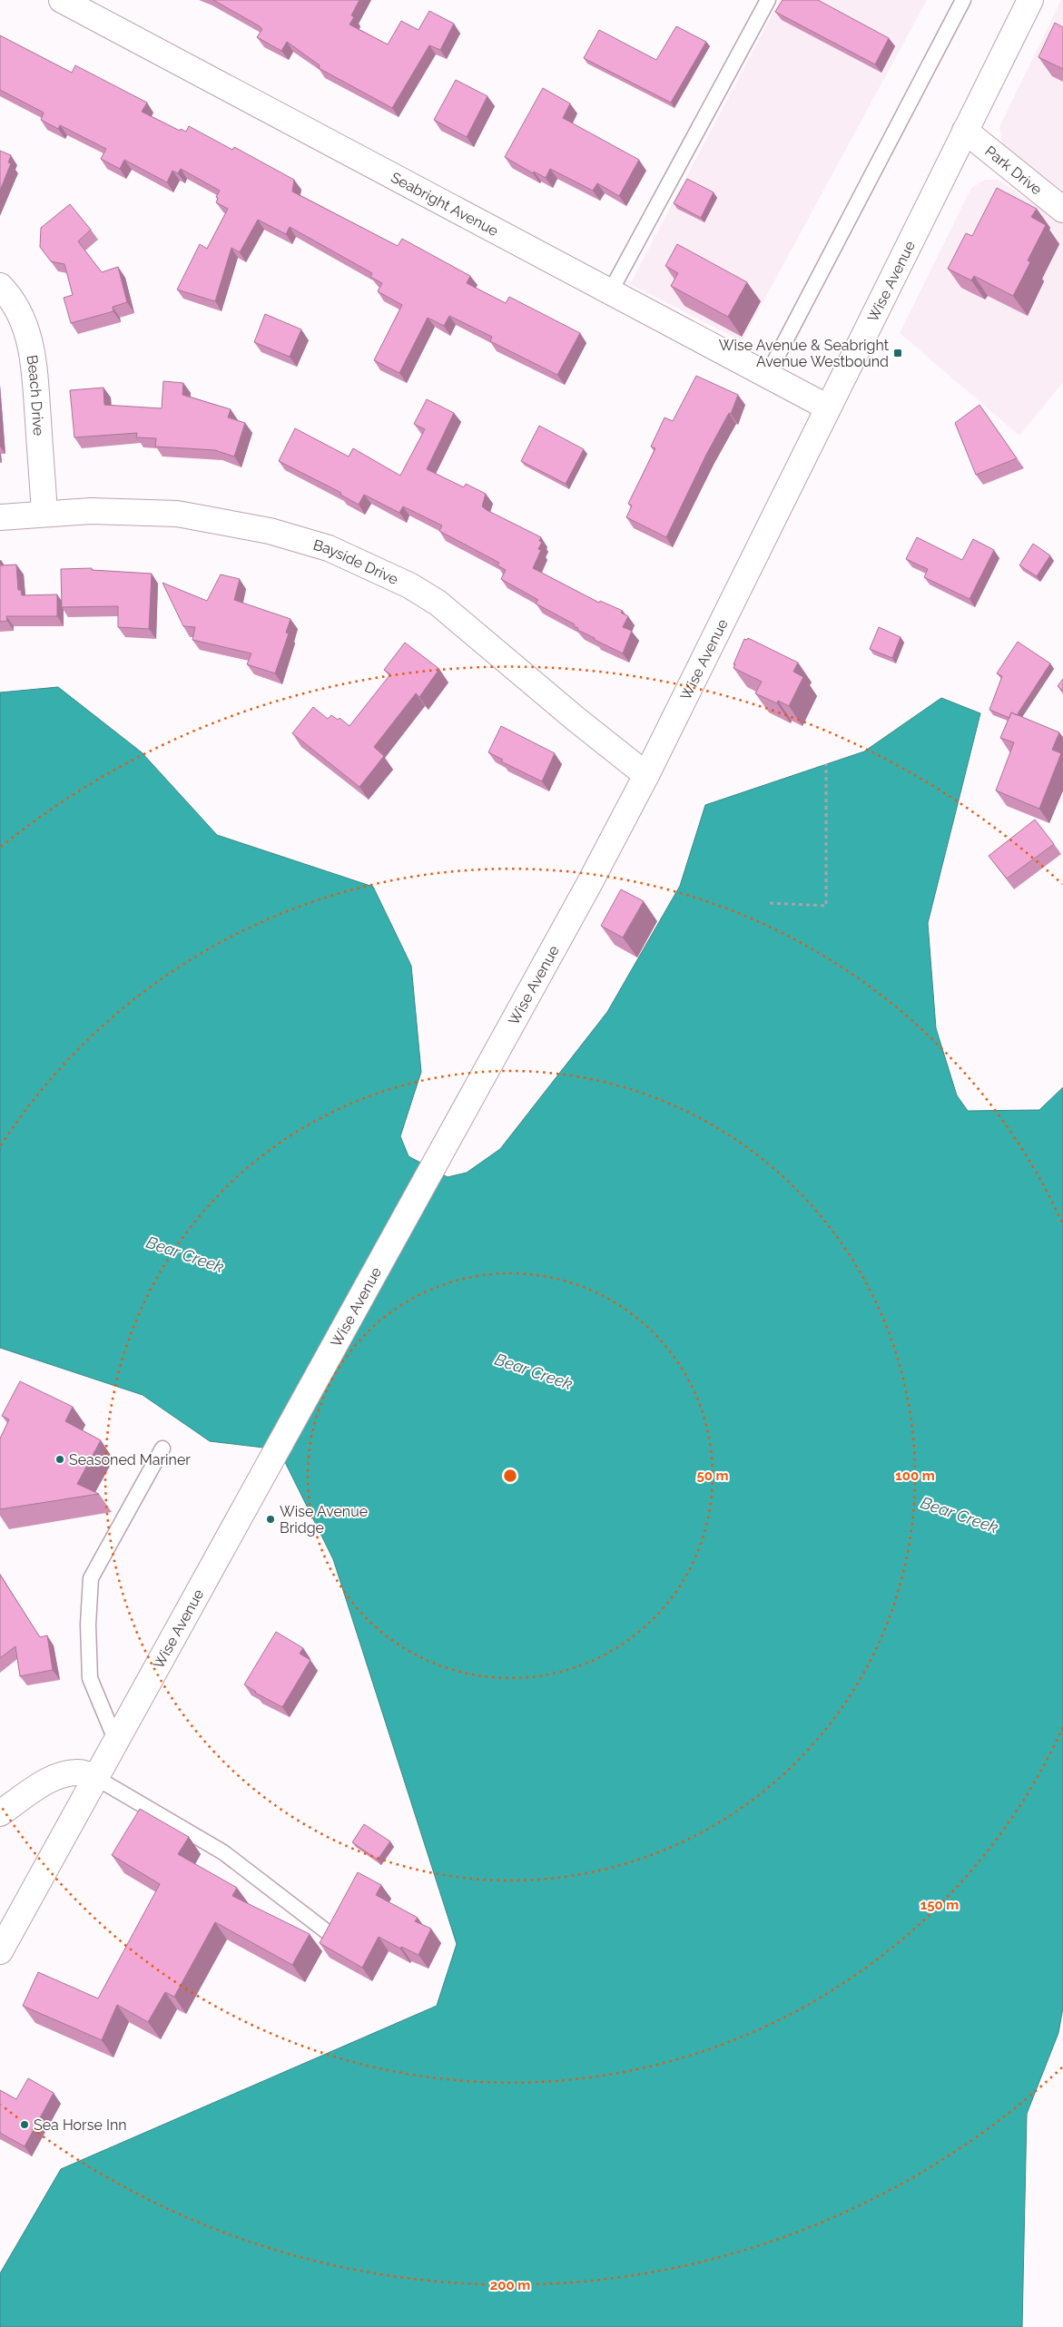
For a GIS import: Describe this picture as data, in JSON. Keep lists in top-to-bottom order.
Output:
{
  "streets": {
    "main road": [
      "Park Drive",
      "Seabright Avenue",
      "Wise Avenue",
      "Beach Drive",
      "Bayside Drive"
    ]
  },
  "crossings": [
    ["Park Drive", "Wise Avenue"],
    ["Seabright Avenue", "Wise Avenue"],
    ["Wise Avenue", "Bayside Drive"],
    ["Beach Drive", "Bayside Drive"]
  ],
  "water": ["Bear Creek"],
  "places": {
    "transit": ["Wise Avenue & Seabright Avenue Westbound"],
    "other": ["Seasoned Mariner", "Wise Avenue Bridge", "Sea Horse Inn"]
  },
  "rings": [
    "50 m",
    "100 m",
    "150 m",
    "200 m"
  ]
}
